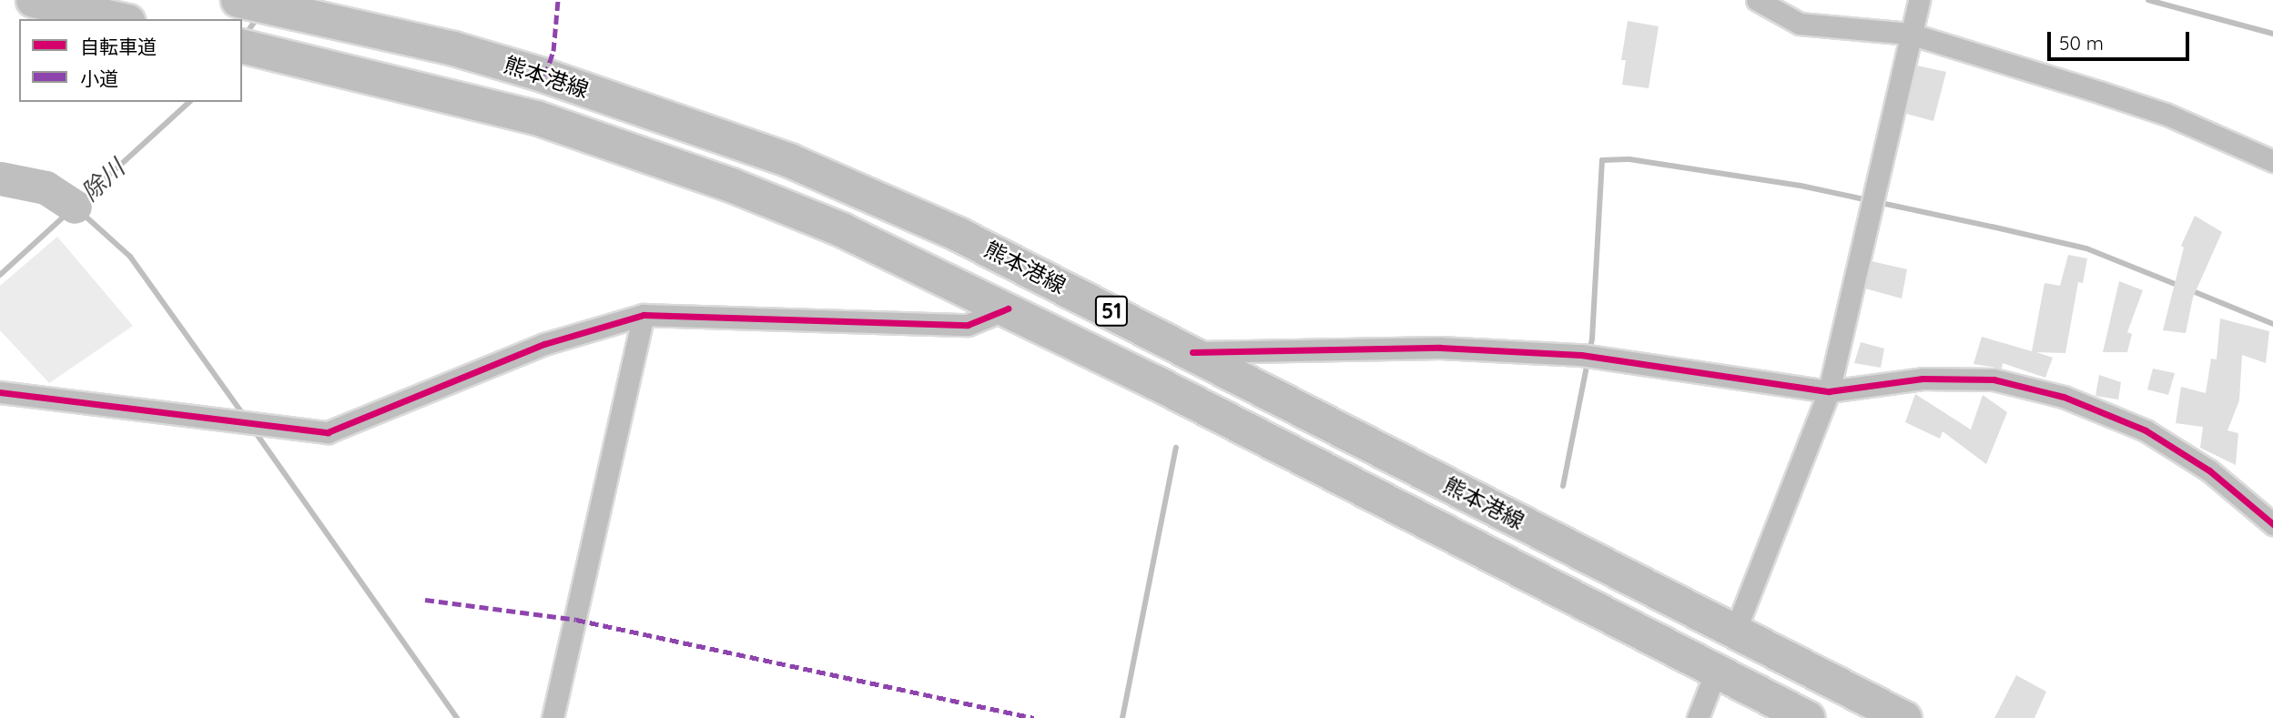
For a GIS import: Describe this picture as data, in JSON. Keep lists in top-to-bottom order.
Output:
{
  "streets": {
    "main road": ["熊本港線", "51"]
  },
  "water": ["除川"],
  "legend": ["自転車道", "小道"],
  "scale_bar": "50 m"
}
